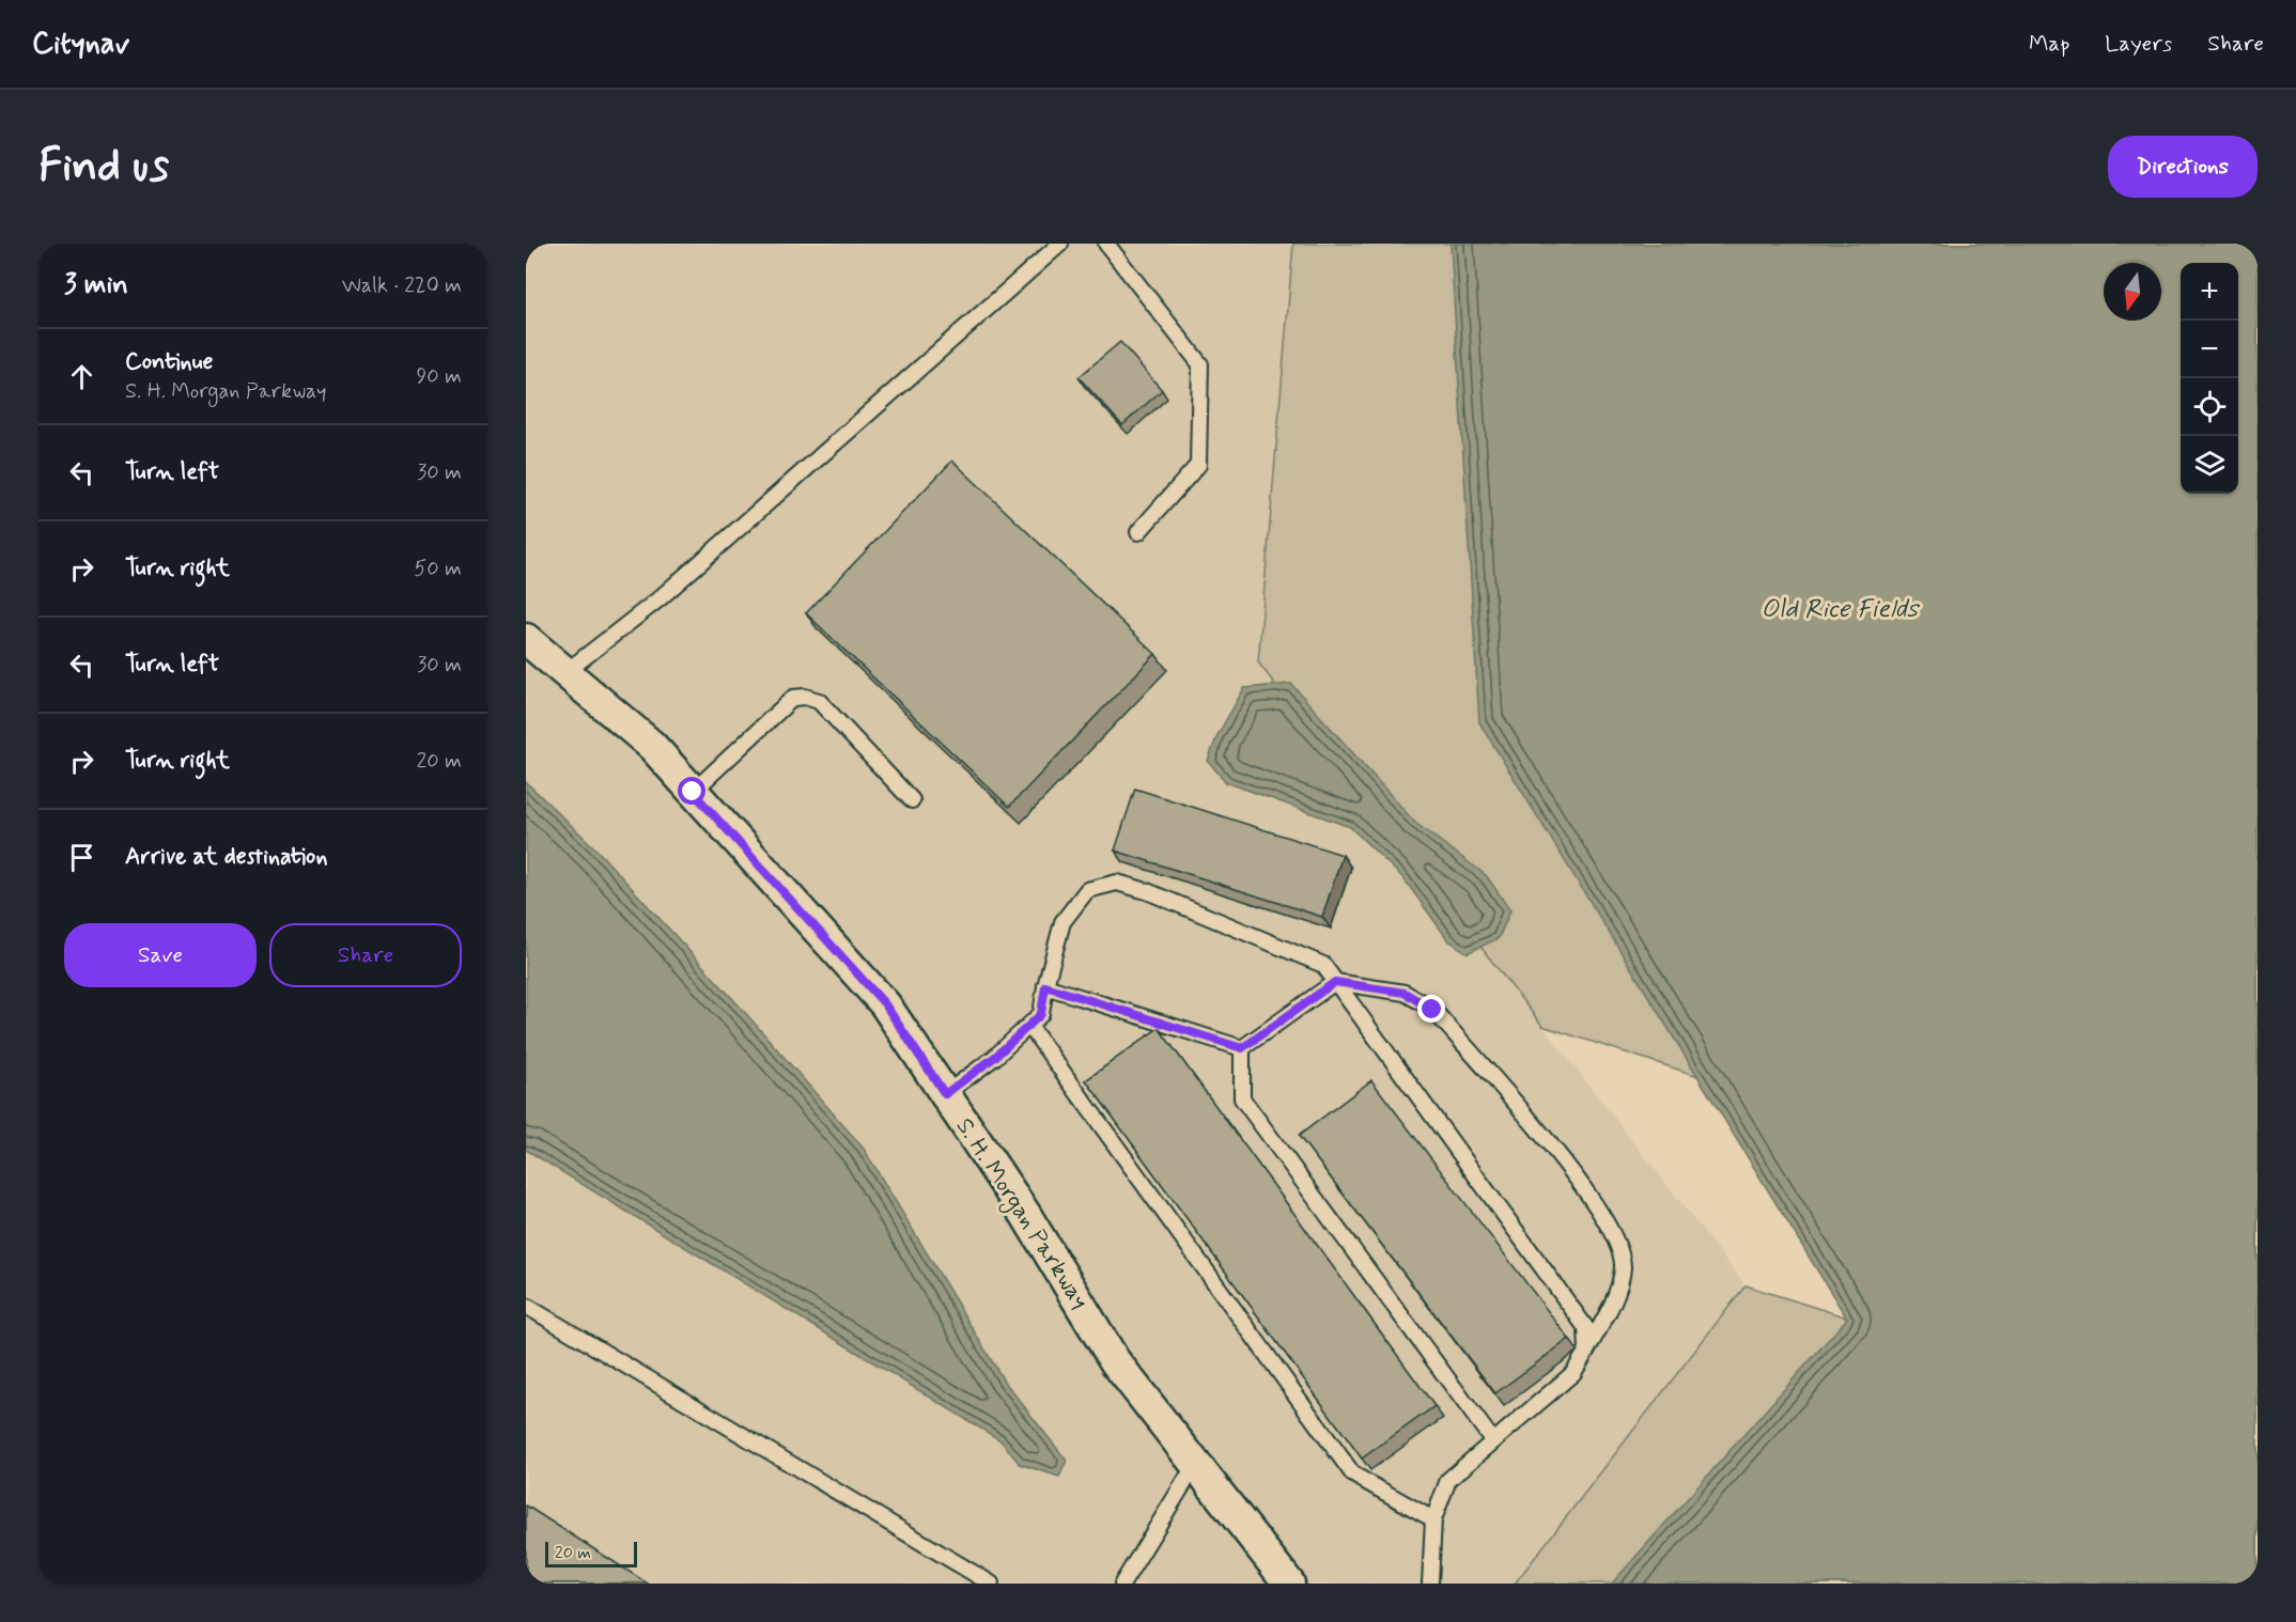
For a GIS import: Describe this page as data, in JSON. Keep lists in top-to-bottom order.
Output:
{
  "streets": {
    "street": ["S. H. Morgan Parkway"]
  },
  "water": ["Old Rice Fields"],
  "scale_bar": "20 m",
  "north": "bottom",
  "page": {
    "header": "Citynav",
    "nav": ["Map", "Layers", "Share"],
    "buttons": [
      "Directions",
      ["Save", "Share"]
    ],
    "title": "Find us",
    "heading": ["3 min", "Walk · 220 m"],
    "map_buttons": ["+", "−"],
    "list": [
      ["Continue", "S. H. Morgan Parkway", "90 m"],
      ["Turn left", "30 m"],
      ["Turn right", "50 m"],
      ["Turn left", "30 m"],
      ["Turn right", "20 m"],
      "Arrive at destination"
    ],
    "scale": "20 m"
  }
}
